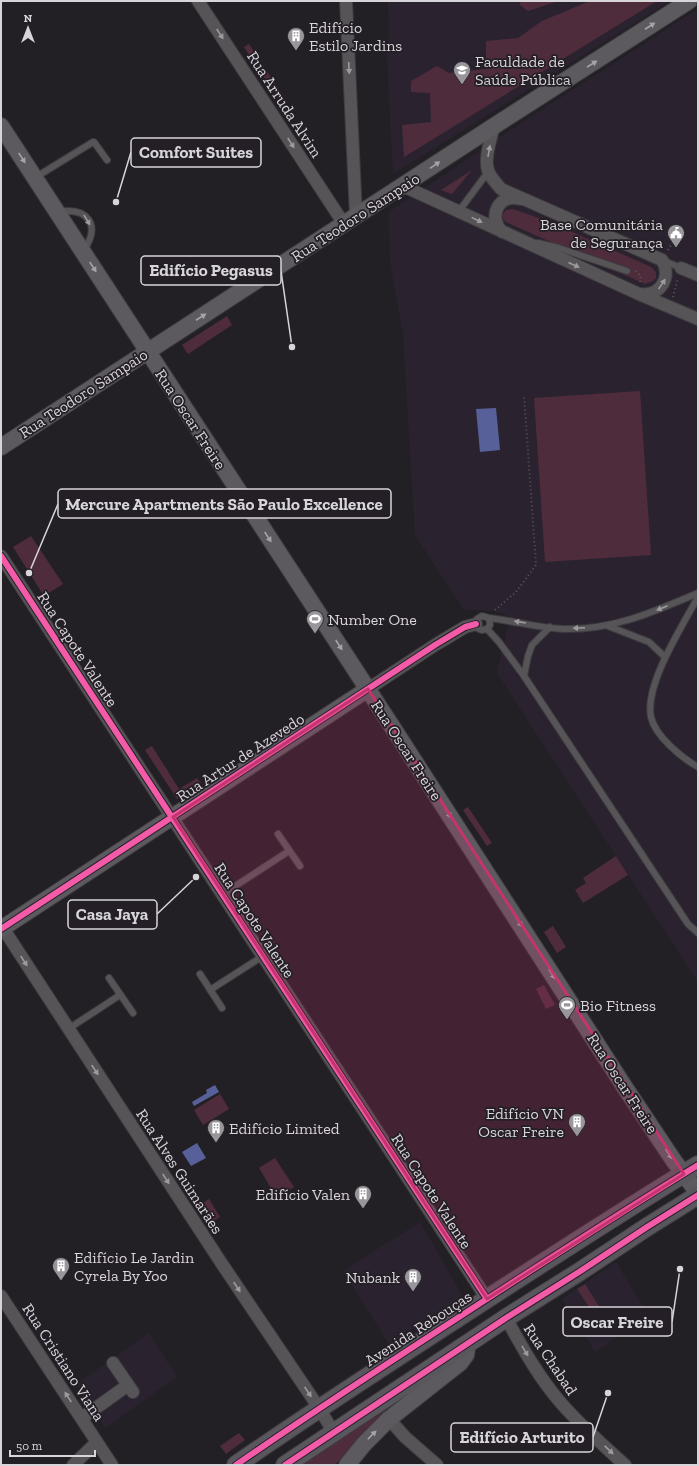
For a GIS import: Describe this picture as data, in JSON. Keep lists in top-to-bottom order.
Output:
{
  "streets": {
    "main road": ["Avenida Rebouças"],
    "street": [
      "Rua Arruda Alvim",
      "Rua Teodoro Sampaio",
      "Rua Oscar Freire",
      "Rua Capote Valente",
      "Rua Artur de Azevedo",
      "Rua Alves Guimarães",
      "Rua Chabad",
      "Rua Cristiano Viana"
    ]
  },
  "crossings": [
    ["Rua Arruda Alvim", "Rua Teodoro Sampaio"],
    ["Rua Teodoro Sampaio", "Rua Oscar Freire"],
    ["Rua Oscar Freire", "Rua Artur de Azevedo"],
    ["Rua Oscar Freire", "Avenida Rebouças"],
    ["Rua Capote Valente", "Rua Artur de Azevedo"],
    ["Rua Capote Valente", "Avenida Rebouças"],
    ["Rua Artur de Azevedo", "Rua Alves Guimarães"],
    ["Rua Alves Guimarães", "Avenida Rebouças"]
  ],
  "one_way": [
    "Rua Arruda Alvim",
    "Rua Teodoro Sampaio",
    "Rua Oscar Freire",
    "Rua Alves Guimarães",
    "Rua Chabad",
    "Rua Cristiano Viana"
  ],
  "places": {
    "building": [
      "Edifício Estilo Jardins",
      "Edifício VN Oscar Freire",
      "Edifício Limited",
      "Edifício Valen",
      "Edifício Le Jardin Cyrela By Yoo",
      "Nubank"
    ],
    "school or university": ["Faculdade de Saúde Pública"],
    "other": [
      "Comfort Suites",
      "Edifício Pegasus",
      "Mercure Apartments São Paulo Excellence",
      "Casa Jaya",
      "Oscar Freire",
      "Edifício Arturito"
    ],
    "public building": ["Base Comunitária de Segurança"],
    "sports": ["Number One", "Bio Fitness"]
  },
  "scale_bar": "50 m",
  "north": "top"
}
